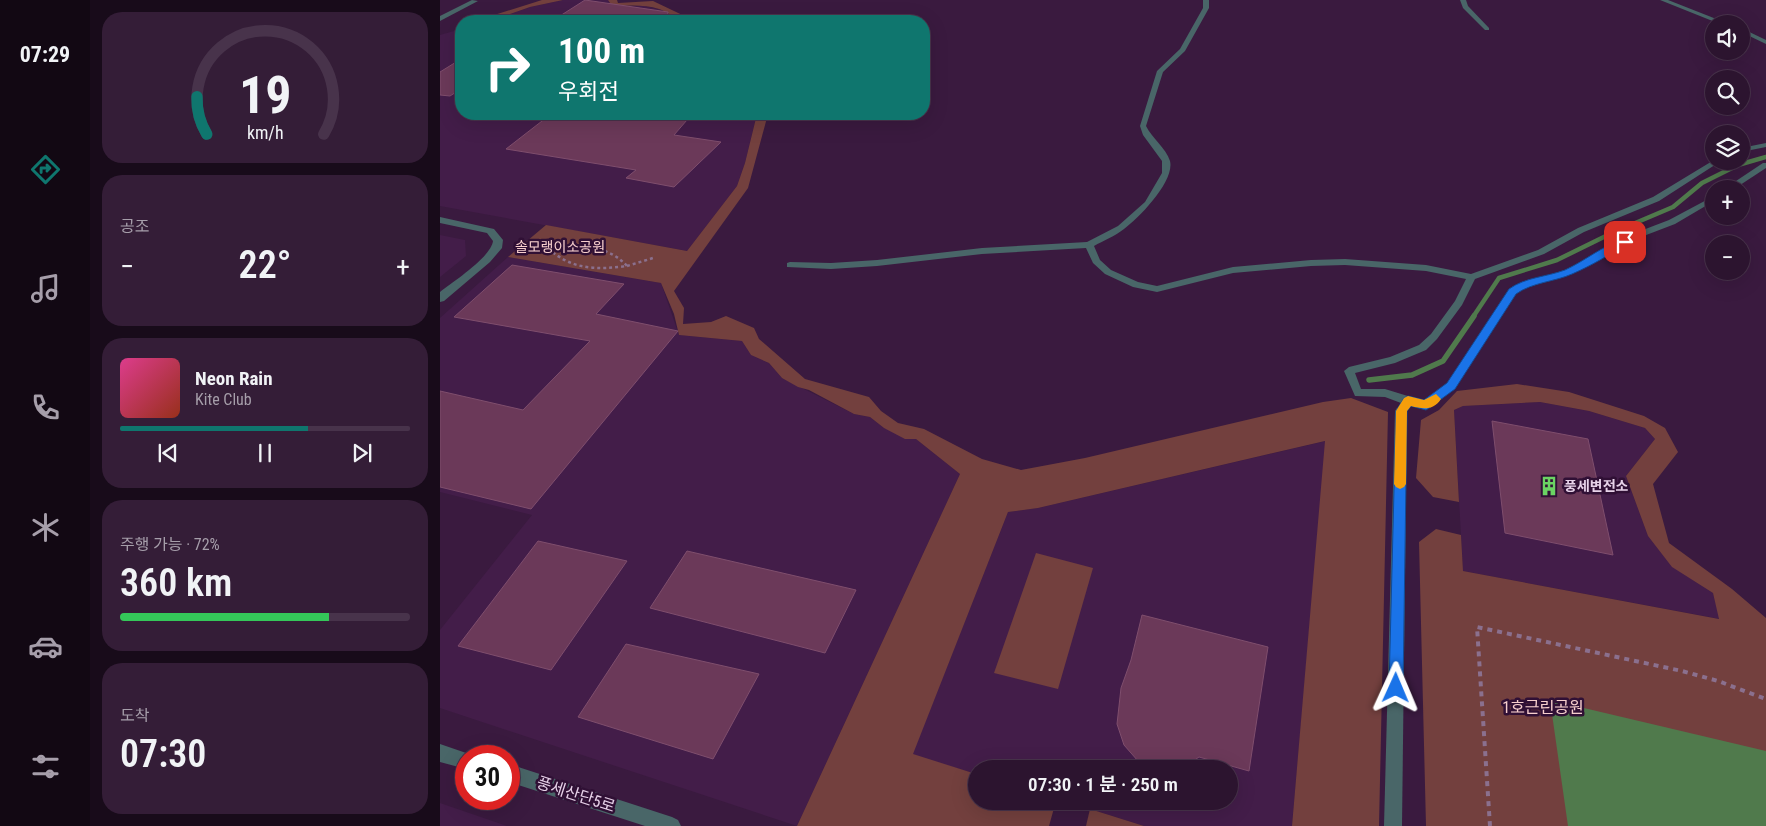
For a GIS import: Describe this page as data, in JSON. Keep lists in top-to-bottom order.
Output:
{
  "streets": {
    "street": ["풍세산단5로"]
  },
  "parks": ["솔모랭이소공원", "1호근린공원"],
  "places": {
    "building": ["풍세변전소"]
  },
  "page": {
    "tabs": "07:29",
    "map_buttons": ["+", "−"],
    "turn": ["100 m", "우회전"],
    "tile": [
      "공조",
      ["주행 가능 · 72%", "360 km"],
      ["도착", "07:30"]
    ],
    "heat": ["−", "22°", "+"],
    "song": ["Neon Rain", "Kite Club"],
    "limit": "30",
    "trip": "07:30 · 1 분 · 250 m",
    "gauge": ["19", "km/h"]
  }
}
